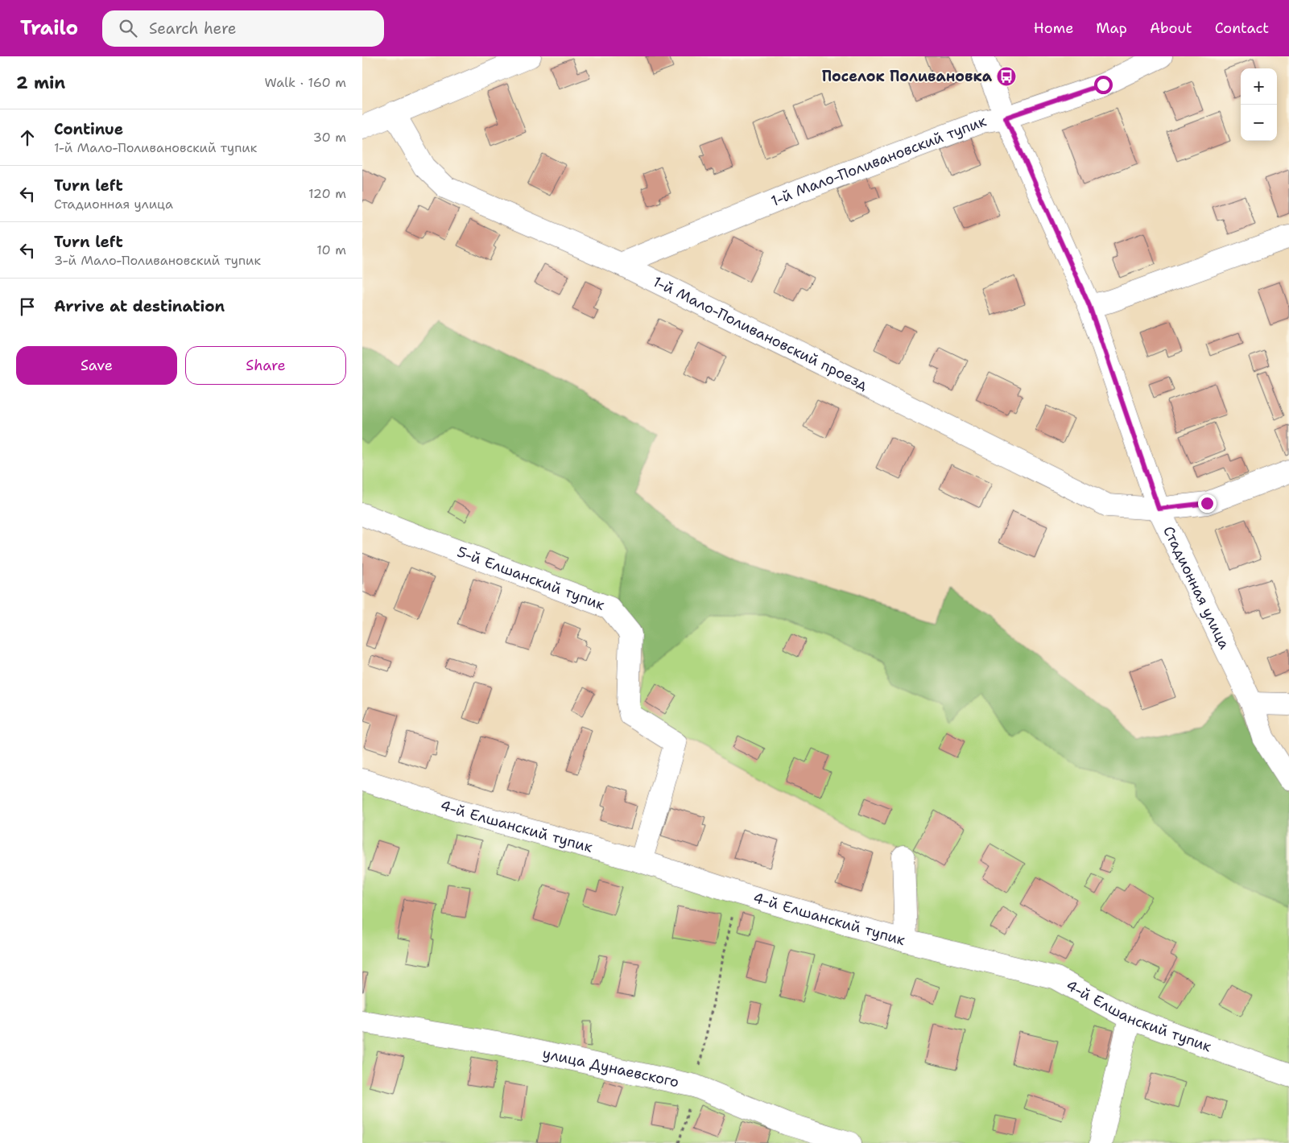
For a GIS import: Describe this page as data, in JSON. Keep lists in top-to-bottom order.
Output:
{
  "streets": {
    "street": [
      "1-й Мало-Поливановский тупик",
      "1-й Мало-Поливановский проезд",
      "5-й Елшанский тупик",
      "Стадионная улица",
      "4-й Елшанский тупик",
      "улица Дунаевского"
    ]
  },
  "crossings": [
    ["1-й Мало-Поливановский тупик", "1-й Мало-Поливановский проезд"],
    ["1-й Мало-Поливановский тупик", "Стадионная улица"],
    ["1-й Мало-Поливановский проезд", "Стадионная улица"],
    ["5-й Елшанский тупик", "4-й Елшанский тупик"]
  ],
  "places": {
    "bus stop": ["Поселок Поливановка"]
  },
  "page": {
    "header": "Trailo",
    "search": "Search here",
    "nav": [
      "Home",
      "Map",
      "About",
      "Contact"
    ],
    "heading": ["2 min", "Walk · 160 m"],
    "map_buttons": ["+", "−"],
    "list": [
      ["Continue", "1-й Мало-Поливановский тупик", "30 m"],
      ["Turn left", "Стадионная улица", "120 m"],
      ["Turn left", "3-й Мало-Поливановский тупик", "10 m"],
      "Arrive at destination"
    ],
    "buttons": ["Save", "Share"]
  }
}
